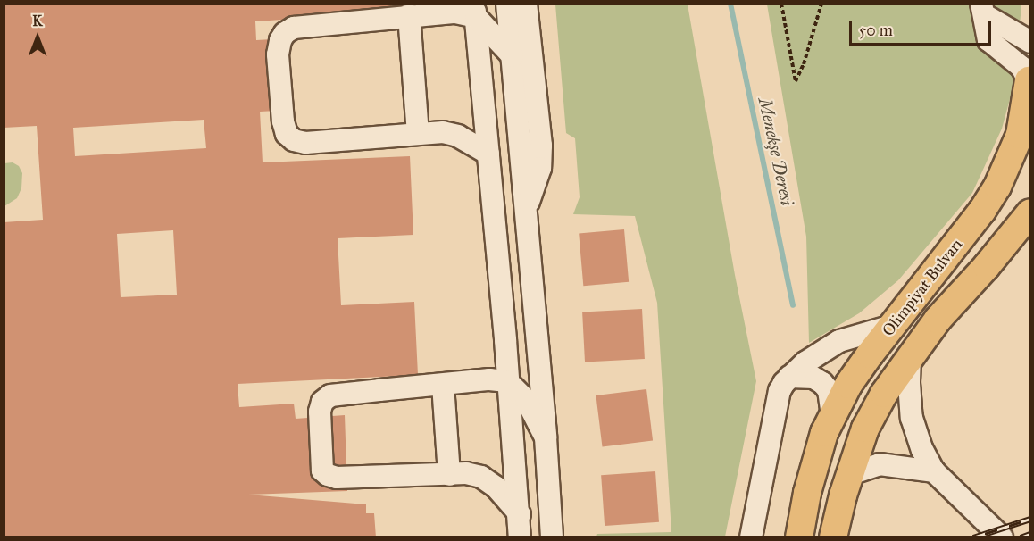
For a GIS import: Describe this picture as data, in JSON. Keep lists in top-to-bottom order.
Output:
{
  "streets": {
    "main road": ["Olimpiyat Bulvarı"]
  },
  "water": ["Menekşe Deresi"],
  "scale_bar": "50 m",
  "north": "top"
}
